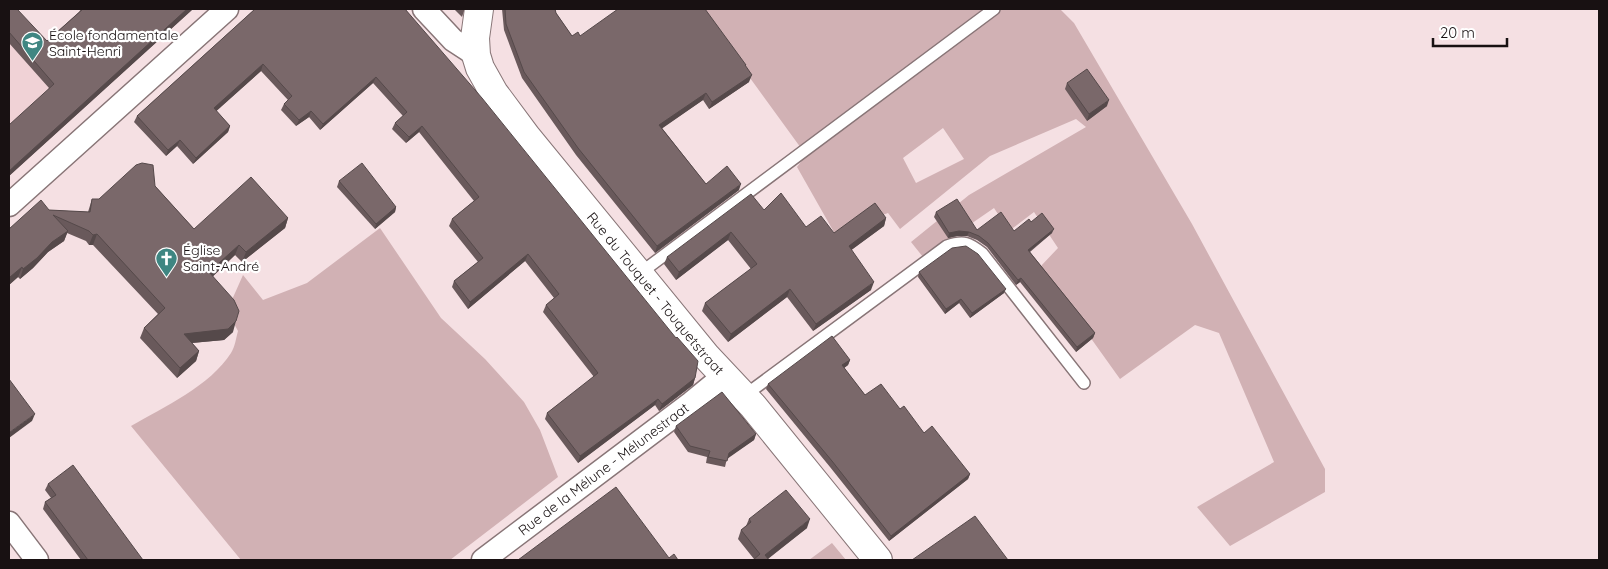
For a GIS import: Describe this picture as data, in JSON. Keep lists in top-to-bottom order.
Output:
{
  "streets": {
    "main road": ["Rue du Touquet - Touquetstraat"],
    "street": ["Rue de la Mélune - Mélunestraat"]
  },
  "crossings": [
    ["Rue du Touquet - Touquetstraat", "Rue de la Mélune - Mélunestraat"]
  ],
  "places": {
    "school or university": ["École fondamentale Saint-Henri"],
    "church": ["Église Saint-André"]
  },
  "scale_bar": "20 m"
}
